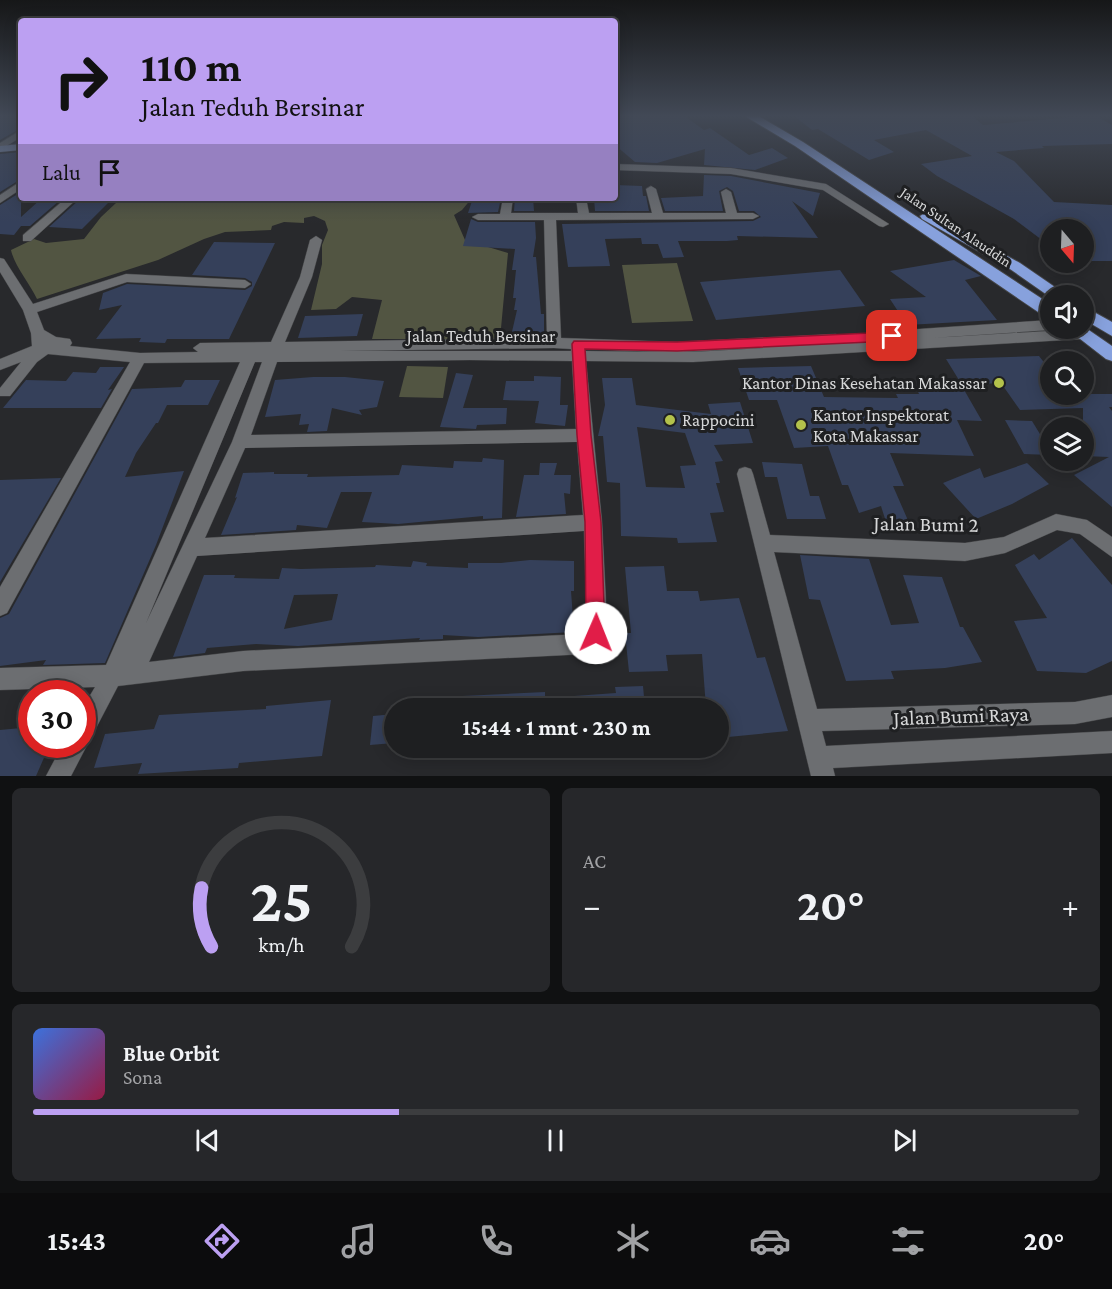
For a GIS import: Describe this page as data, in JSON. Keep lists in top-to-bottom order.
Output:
{
  "streets": {
    "highway": ["Jalan Sultan Alauddin"],
    "street": ["Jalan Teduh Bersinar", "Jalan Bumi 2", "Jalan Bumi Raya"]
  },
  "places": ["Kantor Dinas Kesehatan Makassar", "Rappocini", "Kantor Inspektorat Kota Makassar"],
  "north": "bottom",
  "page": {
    "turn": ["110 m", "Jalan Teduh Bersinar"],
    "then": "Lalu",
    "limit": "30",
    "trip": "15:44 · 1 mnt · 230 m",
    "tile": "AC",
    "heat": ["−", "20°", "+"],
    "song": ["Blue Orbit", "Sona"],
    "tabs": ["15:43", "20°"],
    "gauge": ["25", "km/h"]
  }
}
